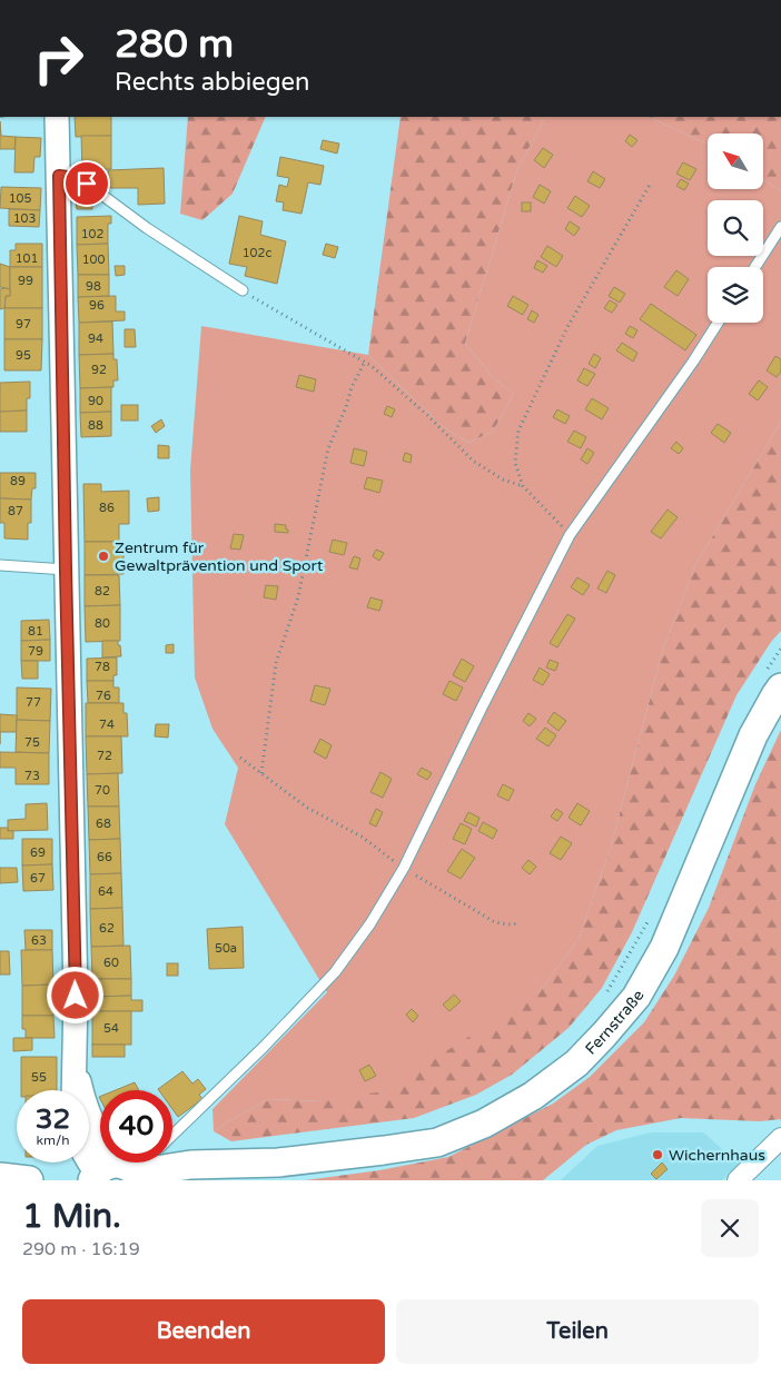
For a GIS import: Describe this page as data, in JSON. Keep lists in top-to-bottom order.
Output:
{
  "streets": {
    "main road": ["Fernstraße"]
  },
  "places": ["Zentrum für Gewaltprävention und Sport", "Wichernhaus"],
  "house_numbers": [
    "105",
    "103",
    "102",
    "102c",
    "101",
    "100",
    "99",
    "98",
    "96",
    "97",
    "94",
    "95",
    "92",
    "90",
    "88",
    "89",
    "86",
    "87",
    "82",
    "80",
    "81",
    "79",
    "78",
    "76",
    "77",
    "74",
    "75",
    "72",
    "73",
    "70",
    "68",
    "69",
    "66",
    "67",
    "64",
    "62",
    "63",
    "50a",
    "60",
    "54",
    "55"
  ],
  "north": "top left",
  "page": {
    "turn": ["280 m", "Rechts abbiegen"],
    "speed": "32 km/h",
    "limit": "40",
    "heading": ["1 Min.", "290 m · 16:19"],
    "buttons": ["Beenden", "Teilen"]
  }
}
